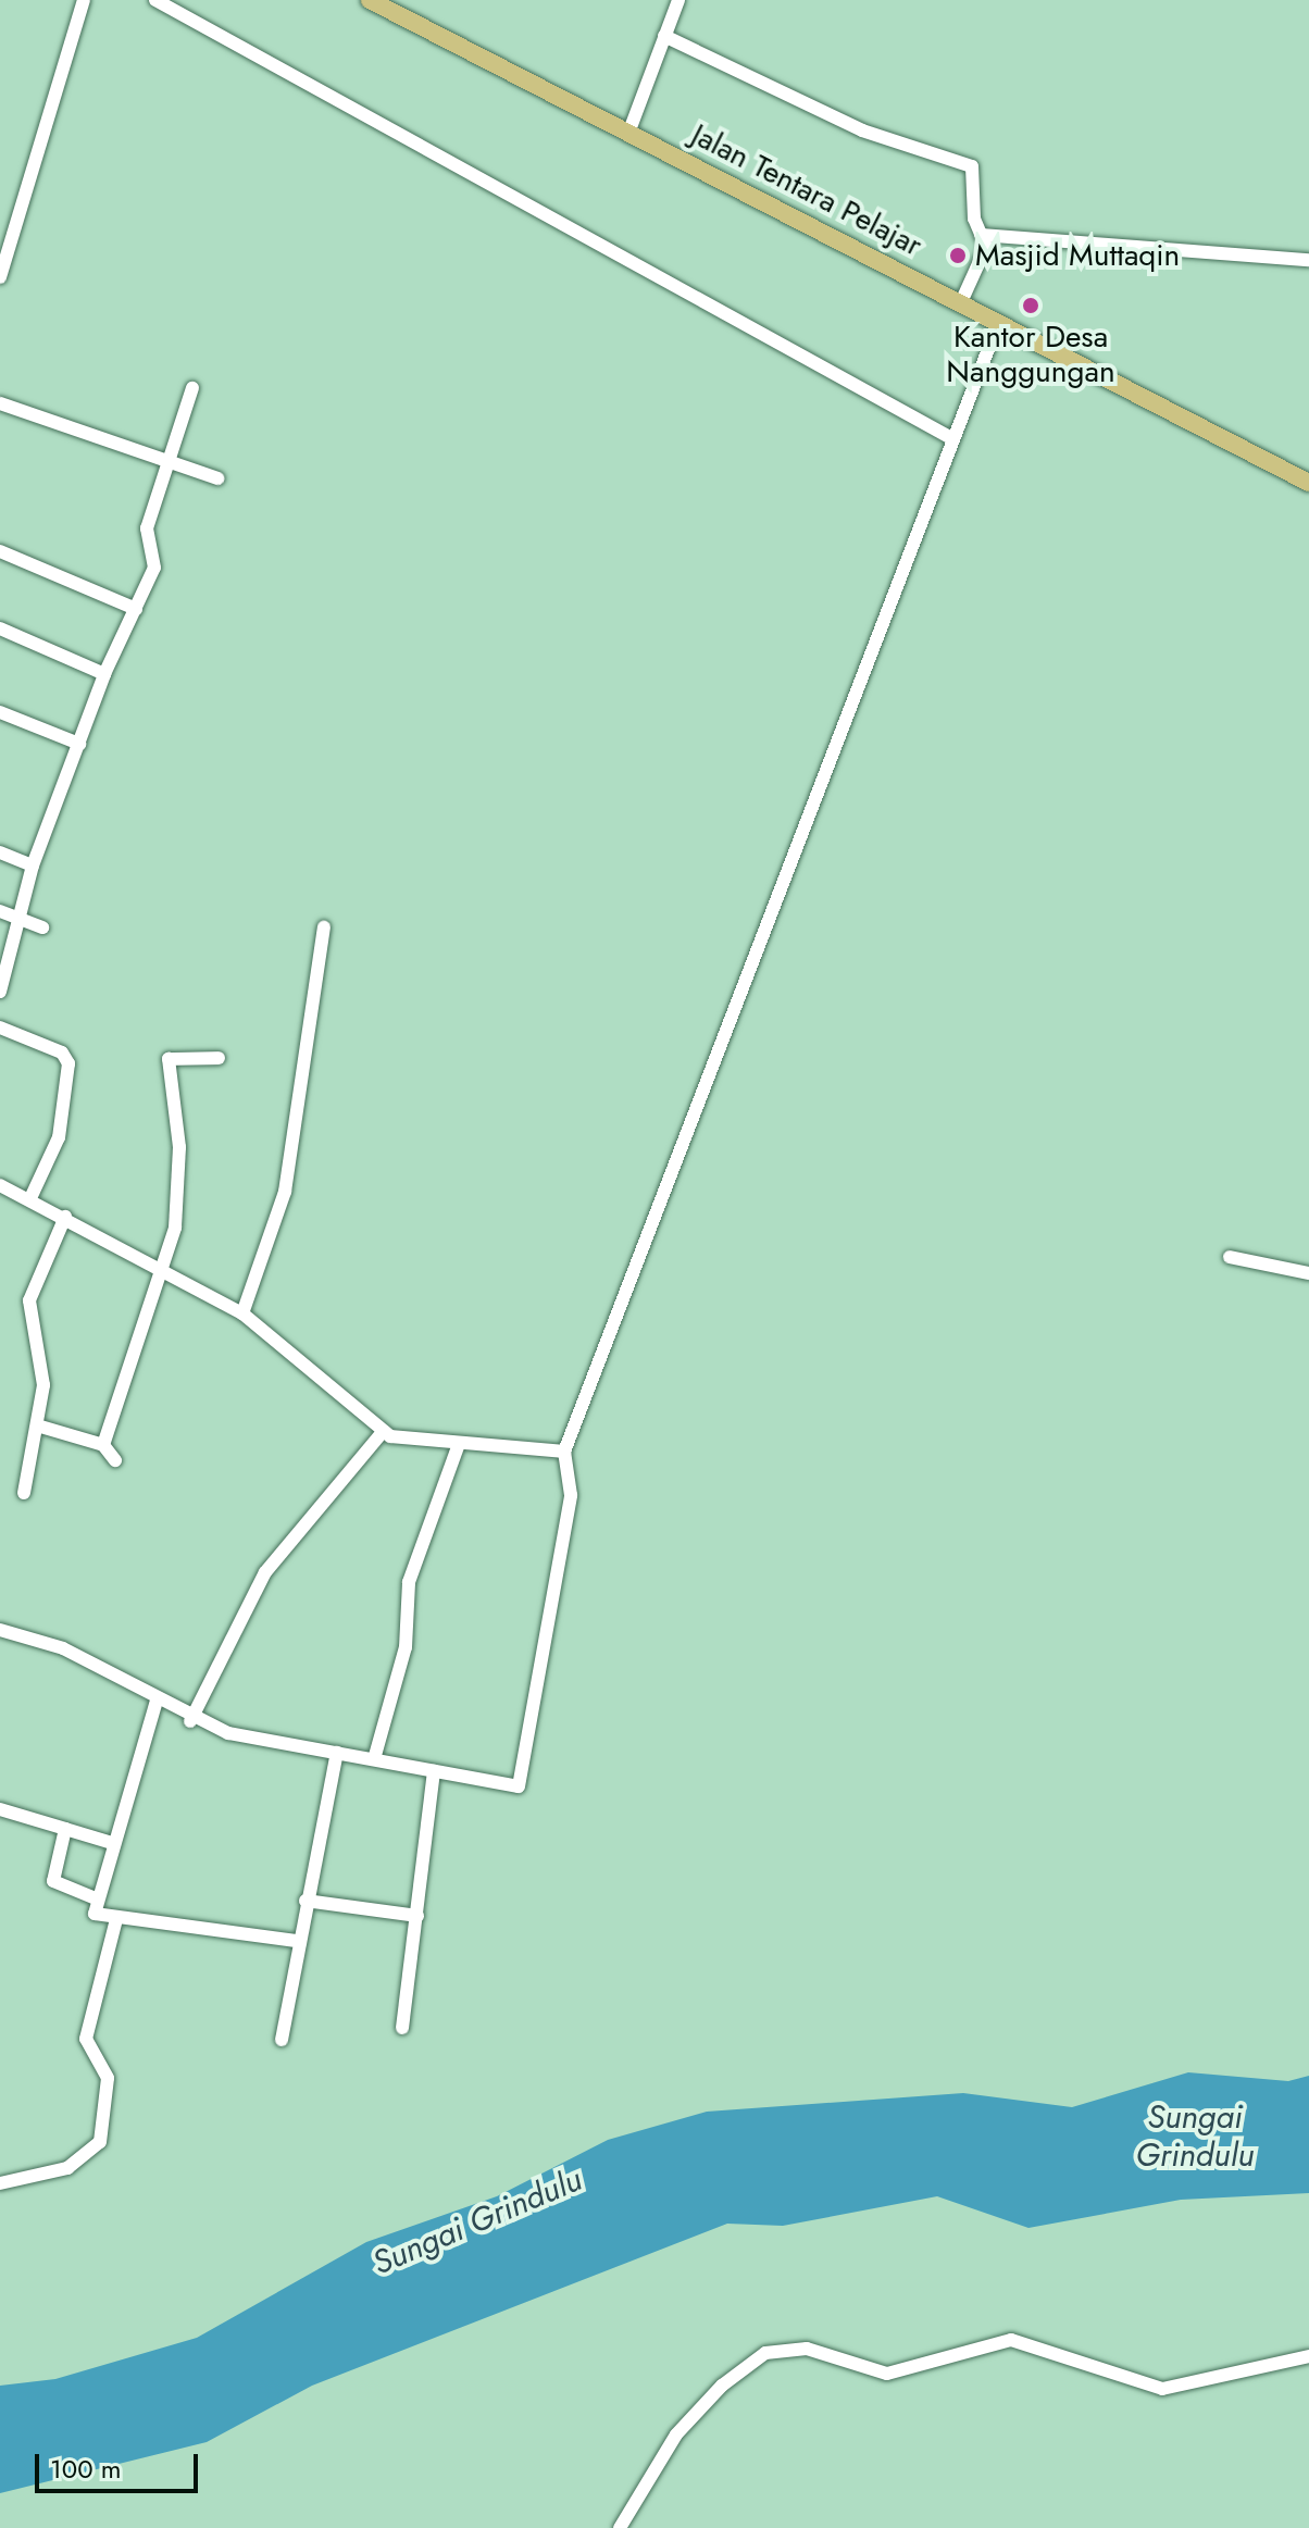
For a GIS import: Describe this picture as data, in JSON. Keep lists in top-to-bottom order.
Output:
{
  "streets": {
    "main road": ["Jalan Tentara Pelajar"]
  },
  "water": ["Sungai Grindulu"],
  "places": ["Masjid Muttaqin", "Kantor Desa Nanggungan"],
  "scale_bar": "100 m"
}
